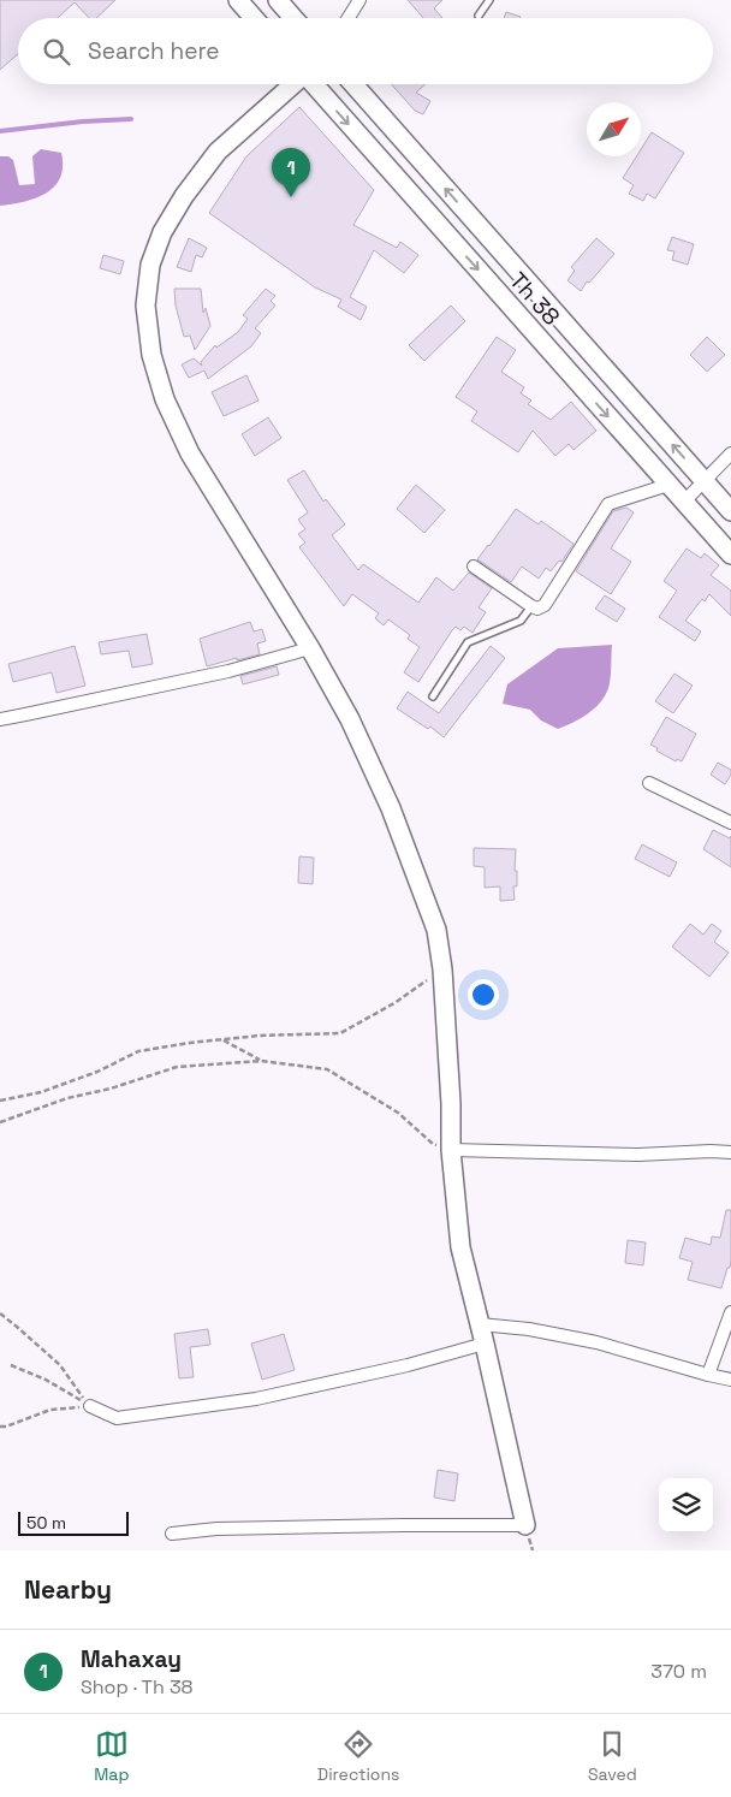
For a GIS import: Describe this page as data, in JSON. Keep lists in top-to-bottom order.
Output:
{
  "streets": {
    "street": ["Th 38"]
  },
  "scale_bar": "50 m",
  "north": "top right",
  "page": {
    "search": "Search here",
    "pins": "1",
    "scale": "50 m",
    "heading": "Nearby",
    "list": [
      {
        "mark": "1",
        "name": "Mahaxay",
        "note": "Shop · Th 38",
        "value": "370 m"
      }
    ],
    "nav": ["Map", "Directions", "Saved"]
  }
}
